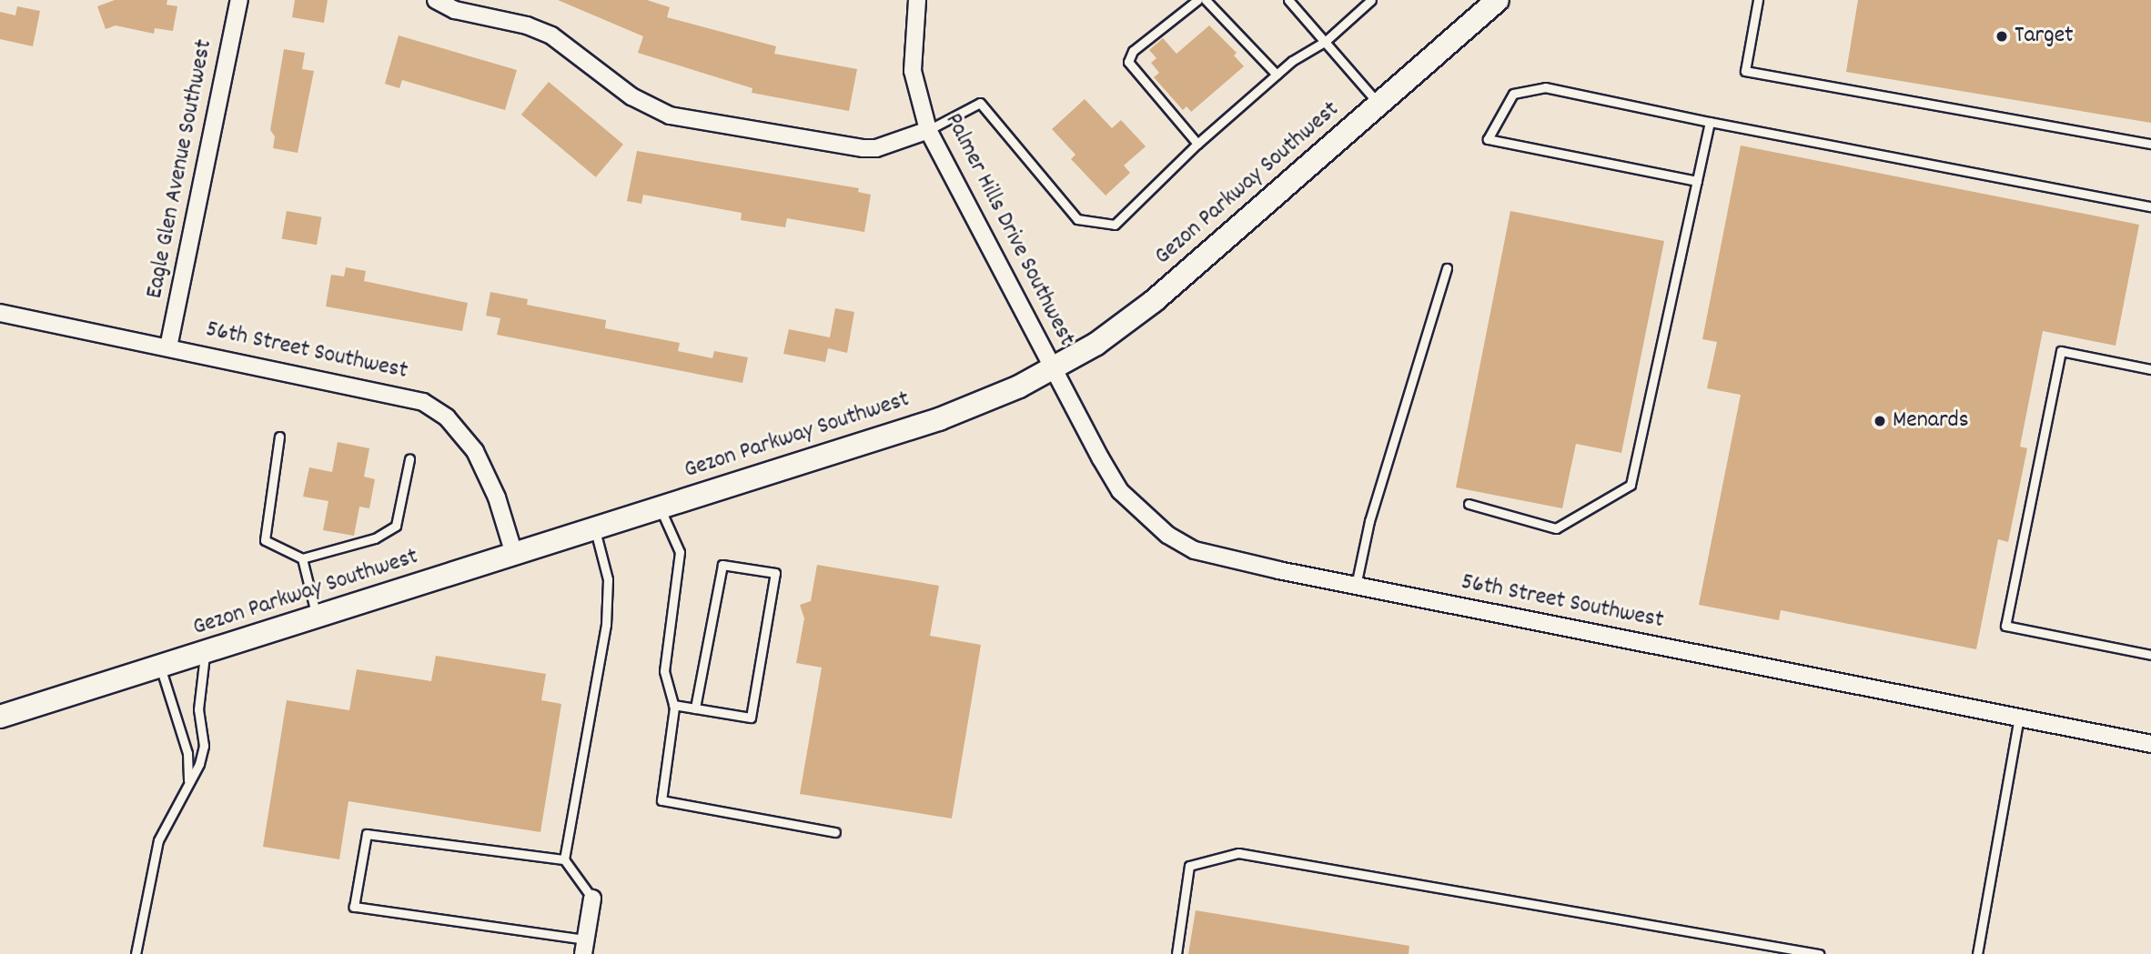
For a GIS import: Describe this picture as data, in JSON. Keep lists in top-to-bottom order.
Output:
{
  "streets": {
    "main road": ["Gezon Parkway Southwest"],
    "street": ["Eagle Glen Avenue Southwest", "Palmer Hills Drive Southwest", "56th Street Southwest"]
  },
  "crossings": [
    ["Eagle Glen Avenue Southwest", "56th Street Southwest"],
    ["Gezon Parkway Southwest", "Palmer Hills Drive Southwest"],
    ["Gezon Parkway Southwest", "56th Street Southwest"],
    ["Palmer Hills Drive Southwest", "56th Street Southwest"]
  ],
  "places": ["Target", "Menards"]
}
